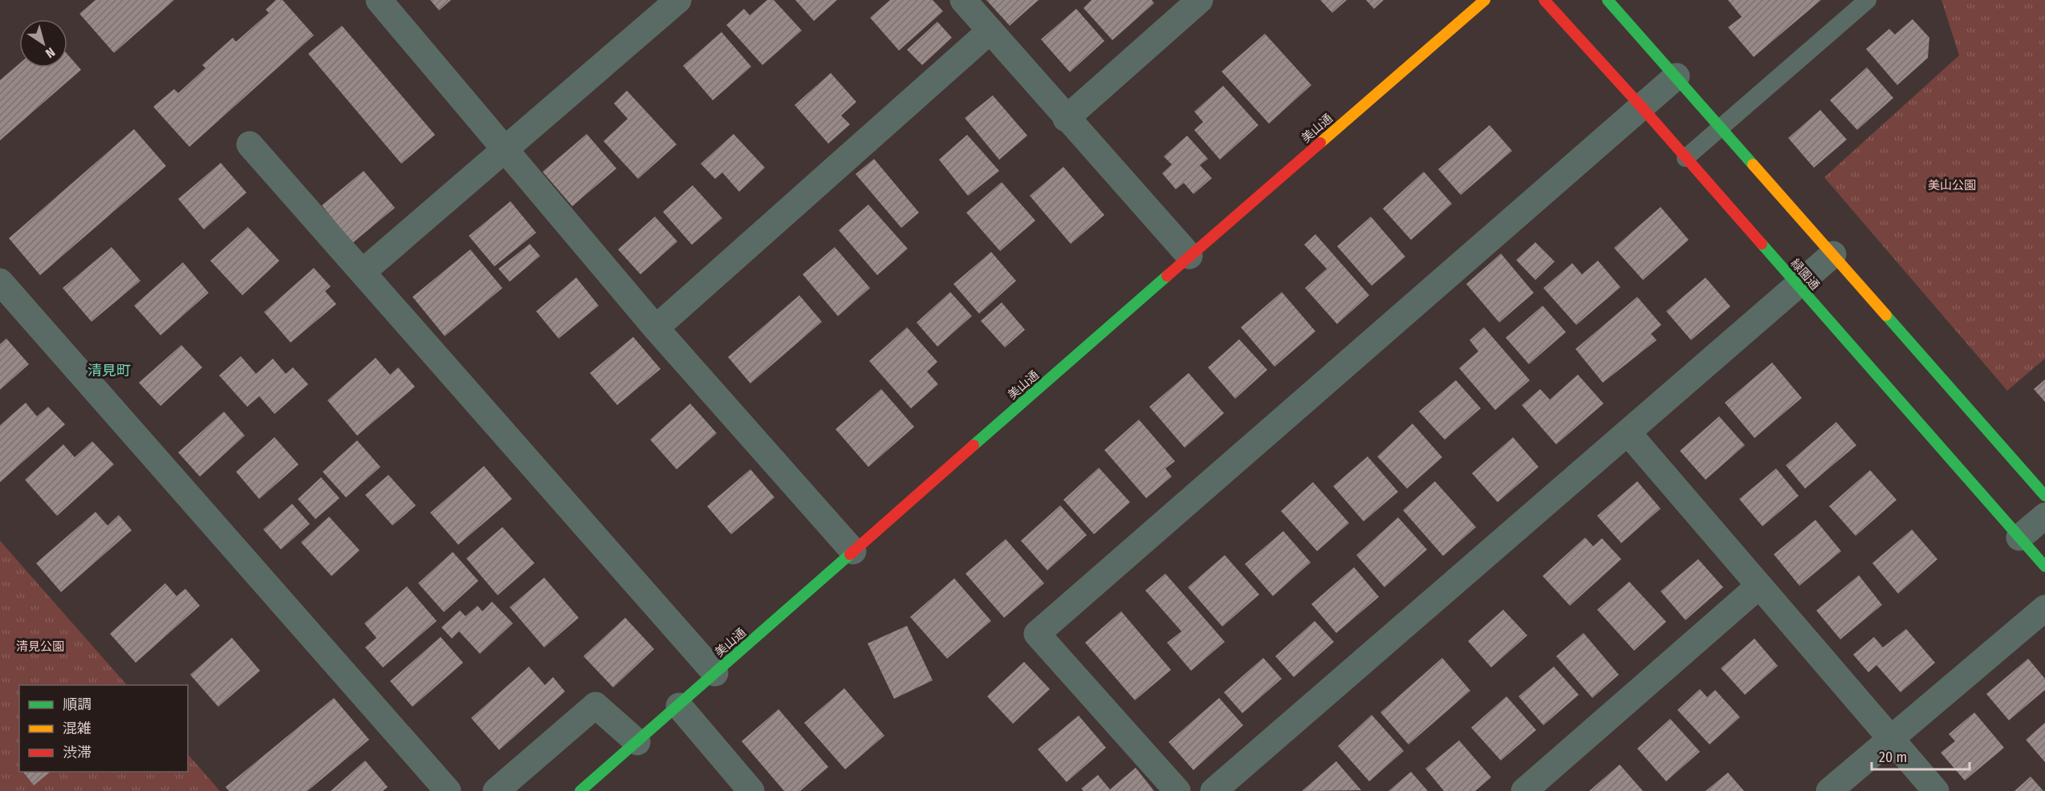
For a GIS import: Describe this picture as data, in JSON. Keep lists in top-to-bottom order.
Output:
{
  "streets": {
    "street": ["美山通", "緑園通"]
  },
  "districts": ["清見町"],
  "parks": ["美山公園", "清見公園"],
  "legend": ["順調", "混雑", "渋滞"],
  "scale_bar": "20 m",
  "north": "bottom right"
}
